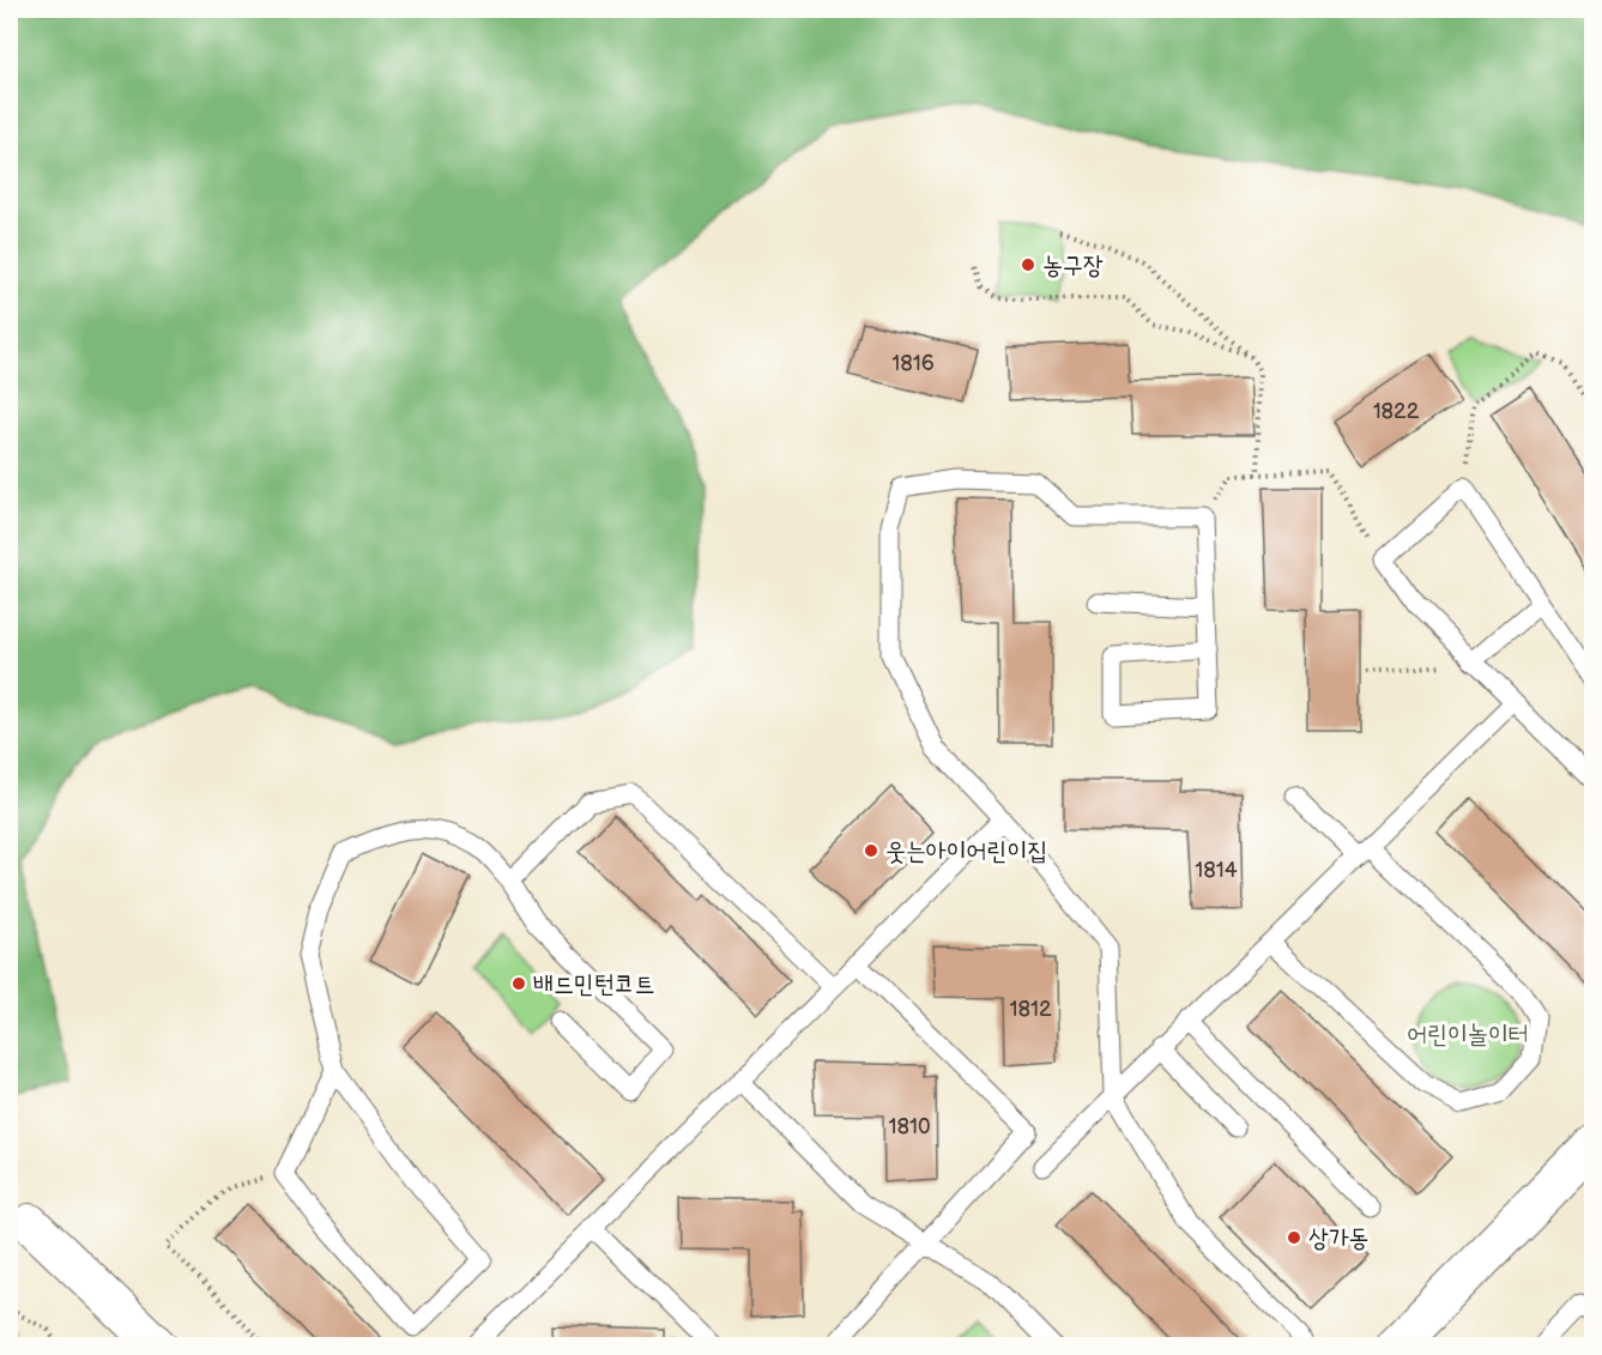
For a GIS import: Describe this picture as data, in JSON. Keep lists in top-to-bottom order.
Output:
{
  "parks": ["어린이놀이터"],
  "places": [
    "농구장",
    "웃는아이어린이집",
    "배드민턴코트",
    "상가동"
  ],
  "house_numbers": [
    "1816",
    "1822",
    "1814",
    "1812",
    "1810"
  ]
}
